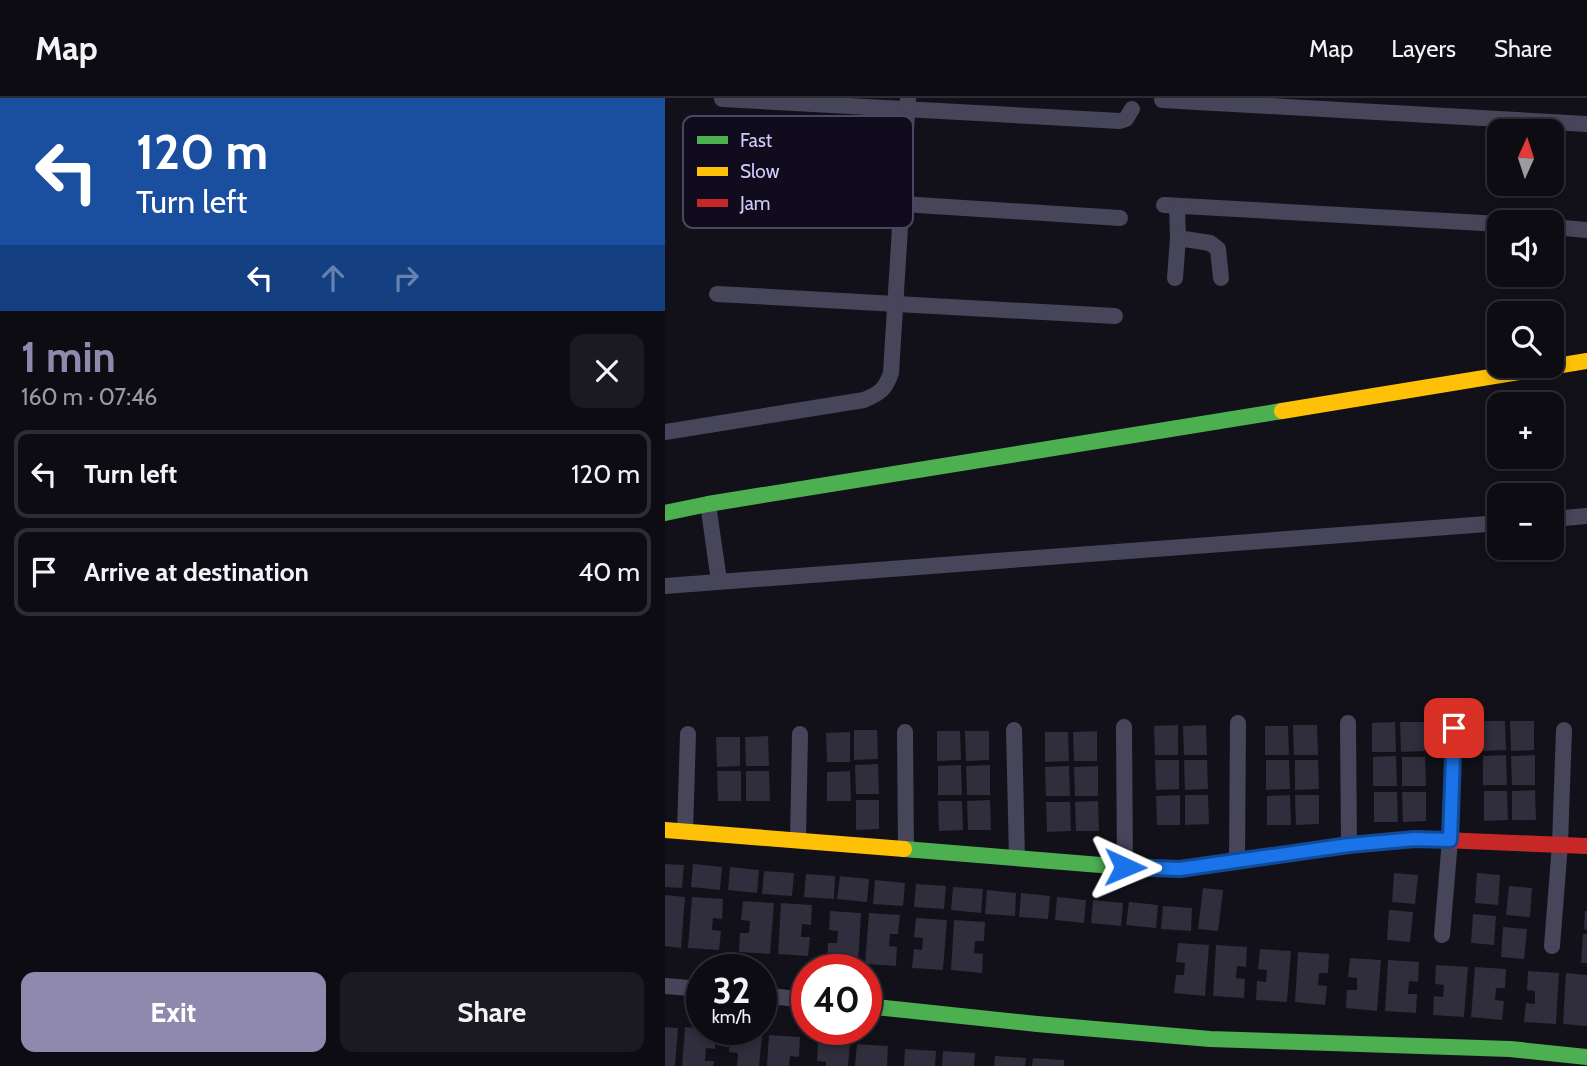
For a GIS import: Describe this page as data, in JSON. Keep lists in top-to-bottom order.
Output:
{
  "legend": ["Fast", "Slow", "Jam"],
  "north": "top",
  "page": {
    "header": "Map",
    "nav": ["Map", "Layers", "Share"],
    "turn": ["120 m", "Turn left"],
    "map_buttons": ["+", "−"],
    "heading": ["1 min", "160 m · 07:46"],
    "list": [
      {
        "name": "Turn left",
        "value": "120 m"
      },
      {
        "name": "Arrive at destination",
        "value": "40 m"
      }
    ],
    "speed": "32 km/h",
    "limit": "40",
    "buttons": ["Exit", "Share"]
  }
}
